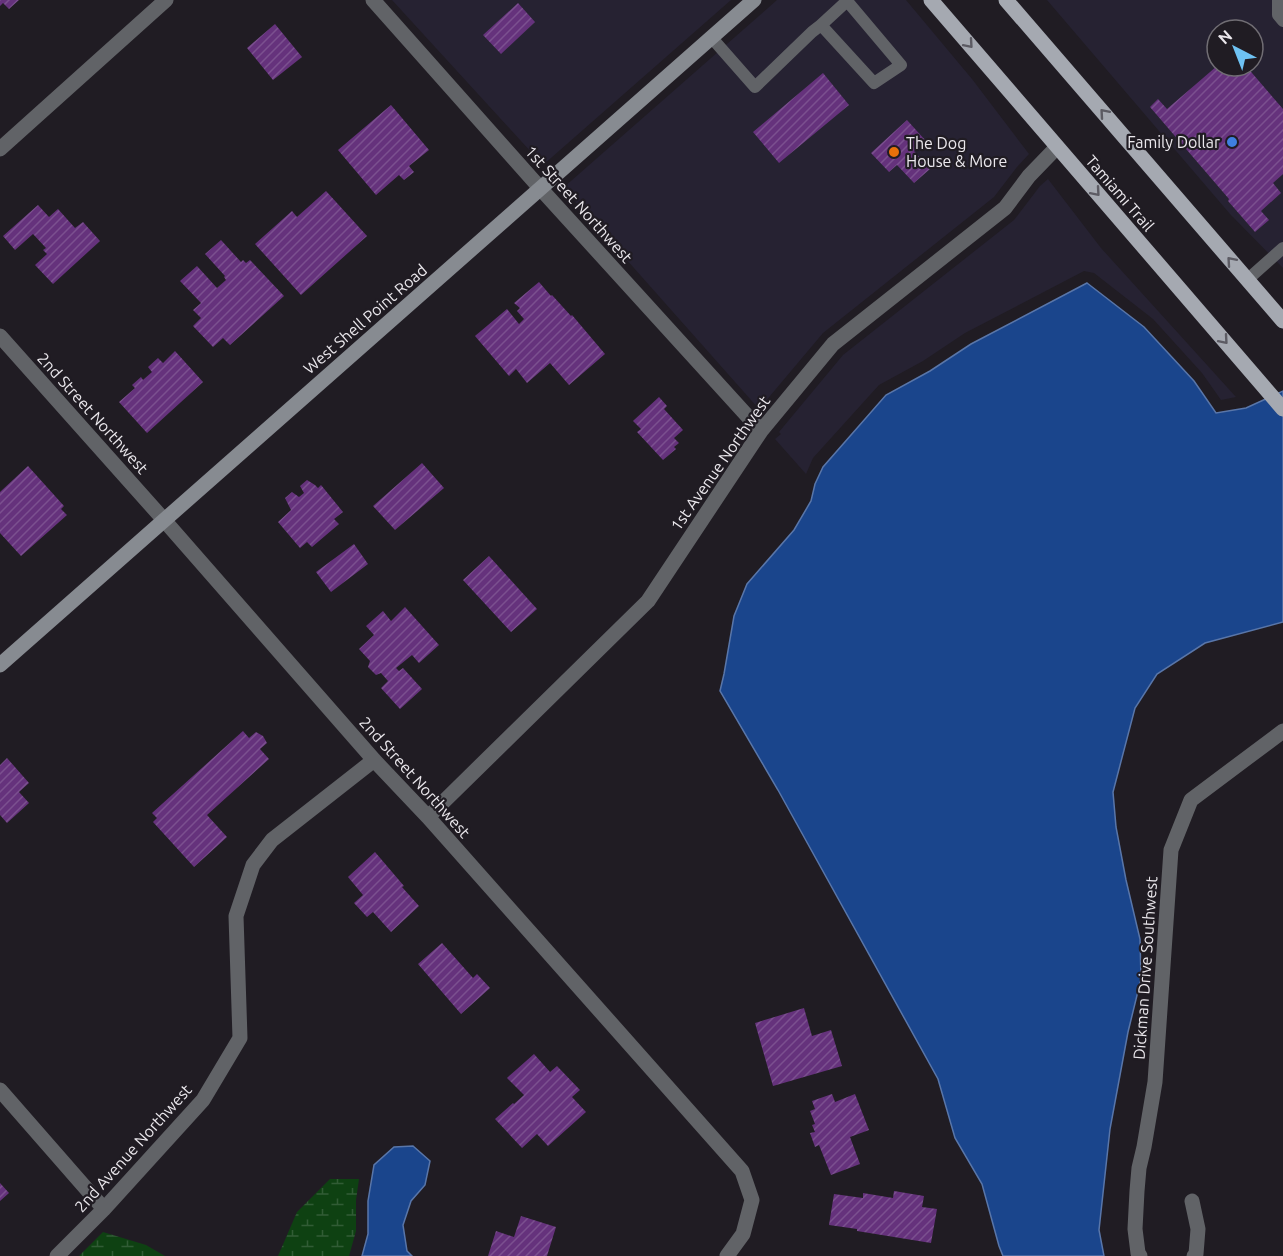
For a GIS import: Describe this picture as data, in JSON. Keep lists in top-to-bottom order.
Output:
{
  "streets": {
    "main road": ["Tamiami Trail"],
    "street": [
      "1st Street Northwest",
      "West Shell Point Road",
      "2nd Street Northwest",
      "1st Avenue Northwest",
      "Dickman Drive Southwest",
      "2nd Avenue Northwest"
    ]
  },
  "crossings": [
    ["Tamiami Trail", "1st Avenue Northwest"],
    ["1st Street Northwest", "West Shell Point Road"],
    ["1st Street Northwest", "1st Avenue Northwest"],
    ["West Shell Point Road", "2nd Street Northwest"],
    ["2nd Street Northwest", "1st Avenue Northwest"],
    ["2nd Street Northwest", "2nd Avenue Northwest"]
  ],
  "places": ["Family Dollar", "The Dog House & More"],
  "north": "top left"
}
